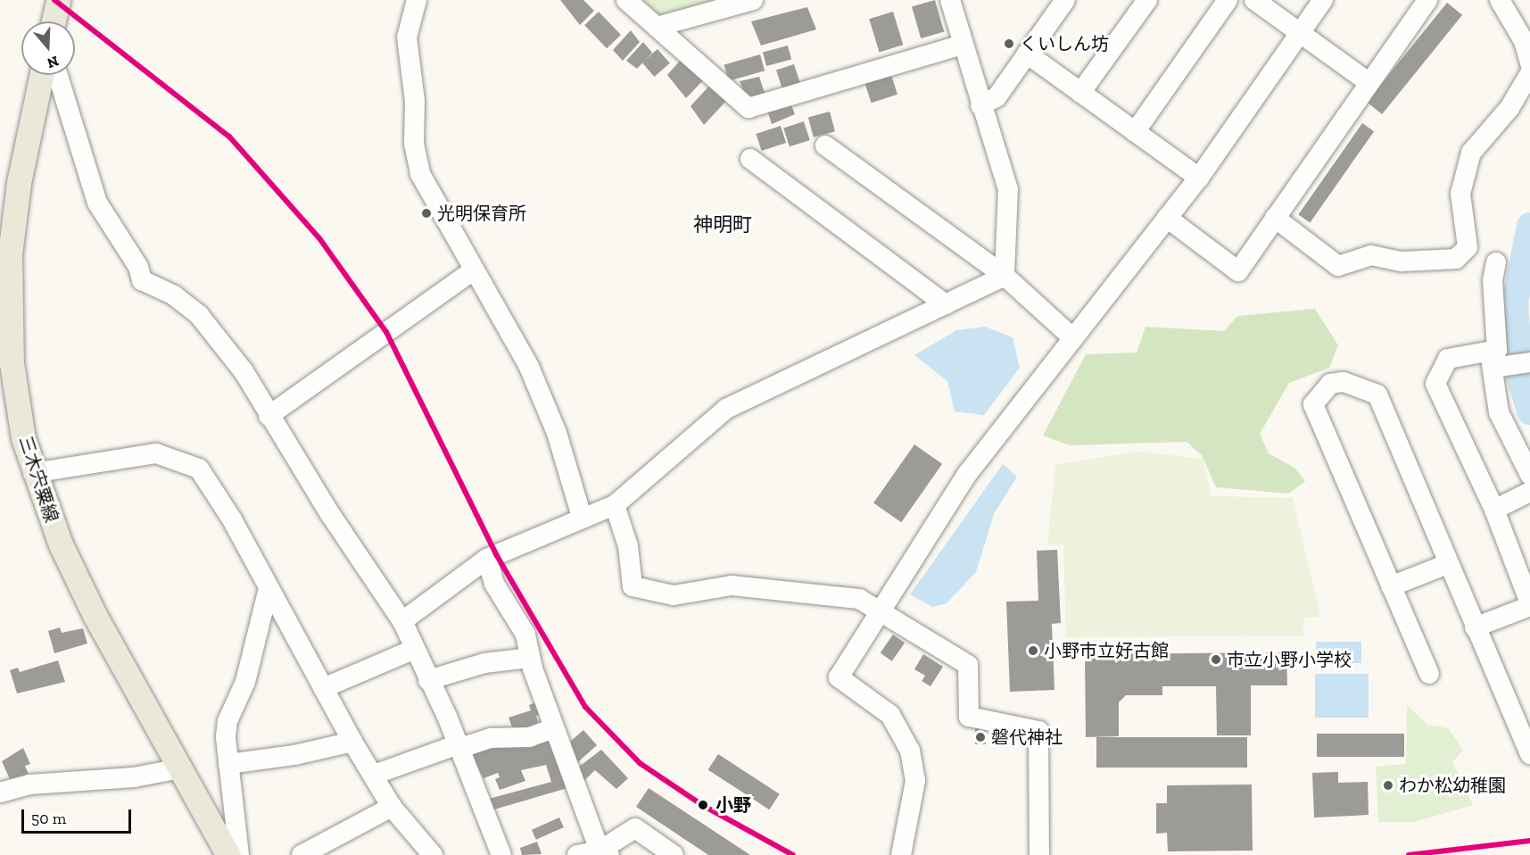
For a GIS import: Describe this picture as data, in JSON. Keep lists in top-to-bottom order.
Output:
{
  "streets": {
    "main road": ["三木宍粟線"]
  },
  "districts": ["神明町"],
  "places": [
    "くいしん坊",
    "光明保育所",
    "小野市立好古館",
    "市立小野小学校",
    "磐代神社",
    "わか松幼稚園",
    "小野"
  ],
  "scale_bar": "50 m",
  "north": "bottom"
}
